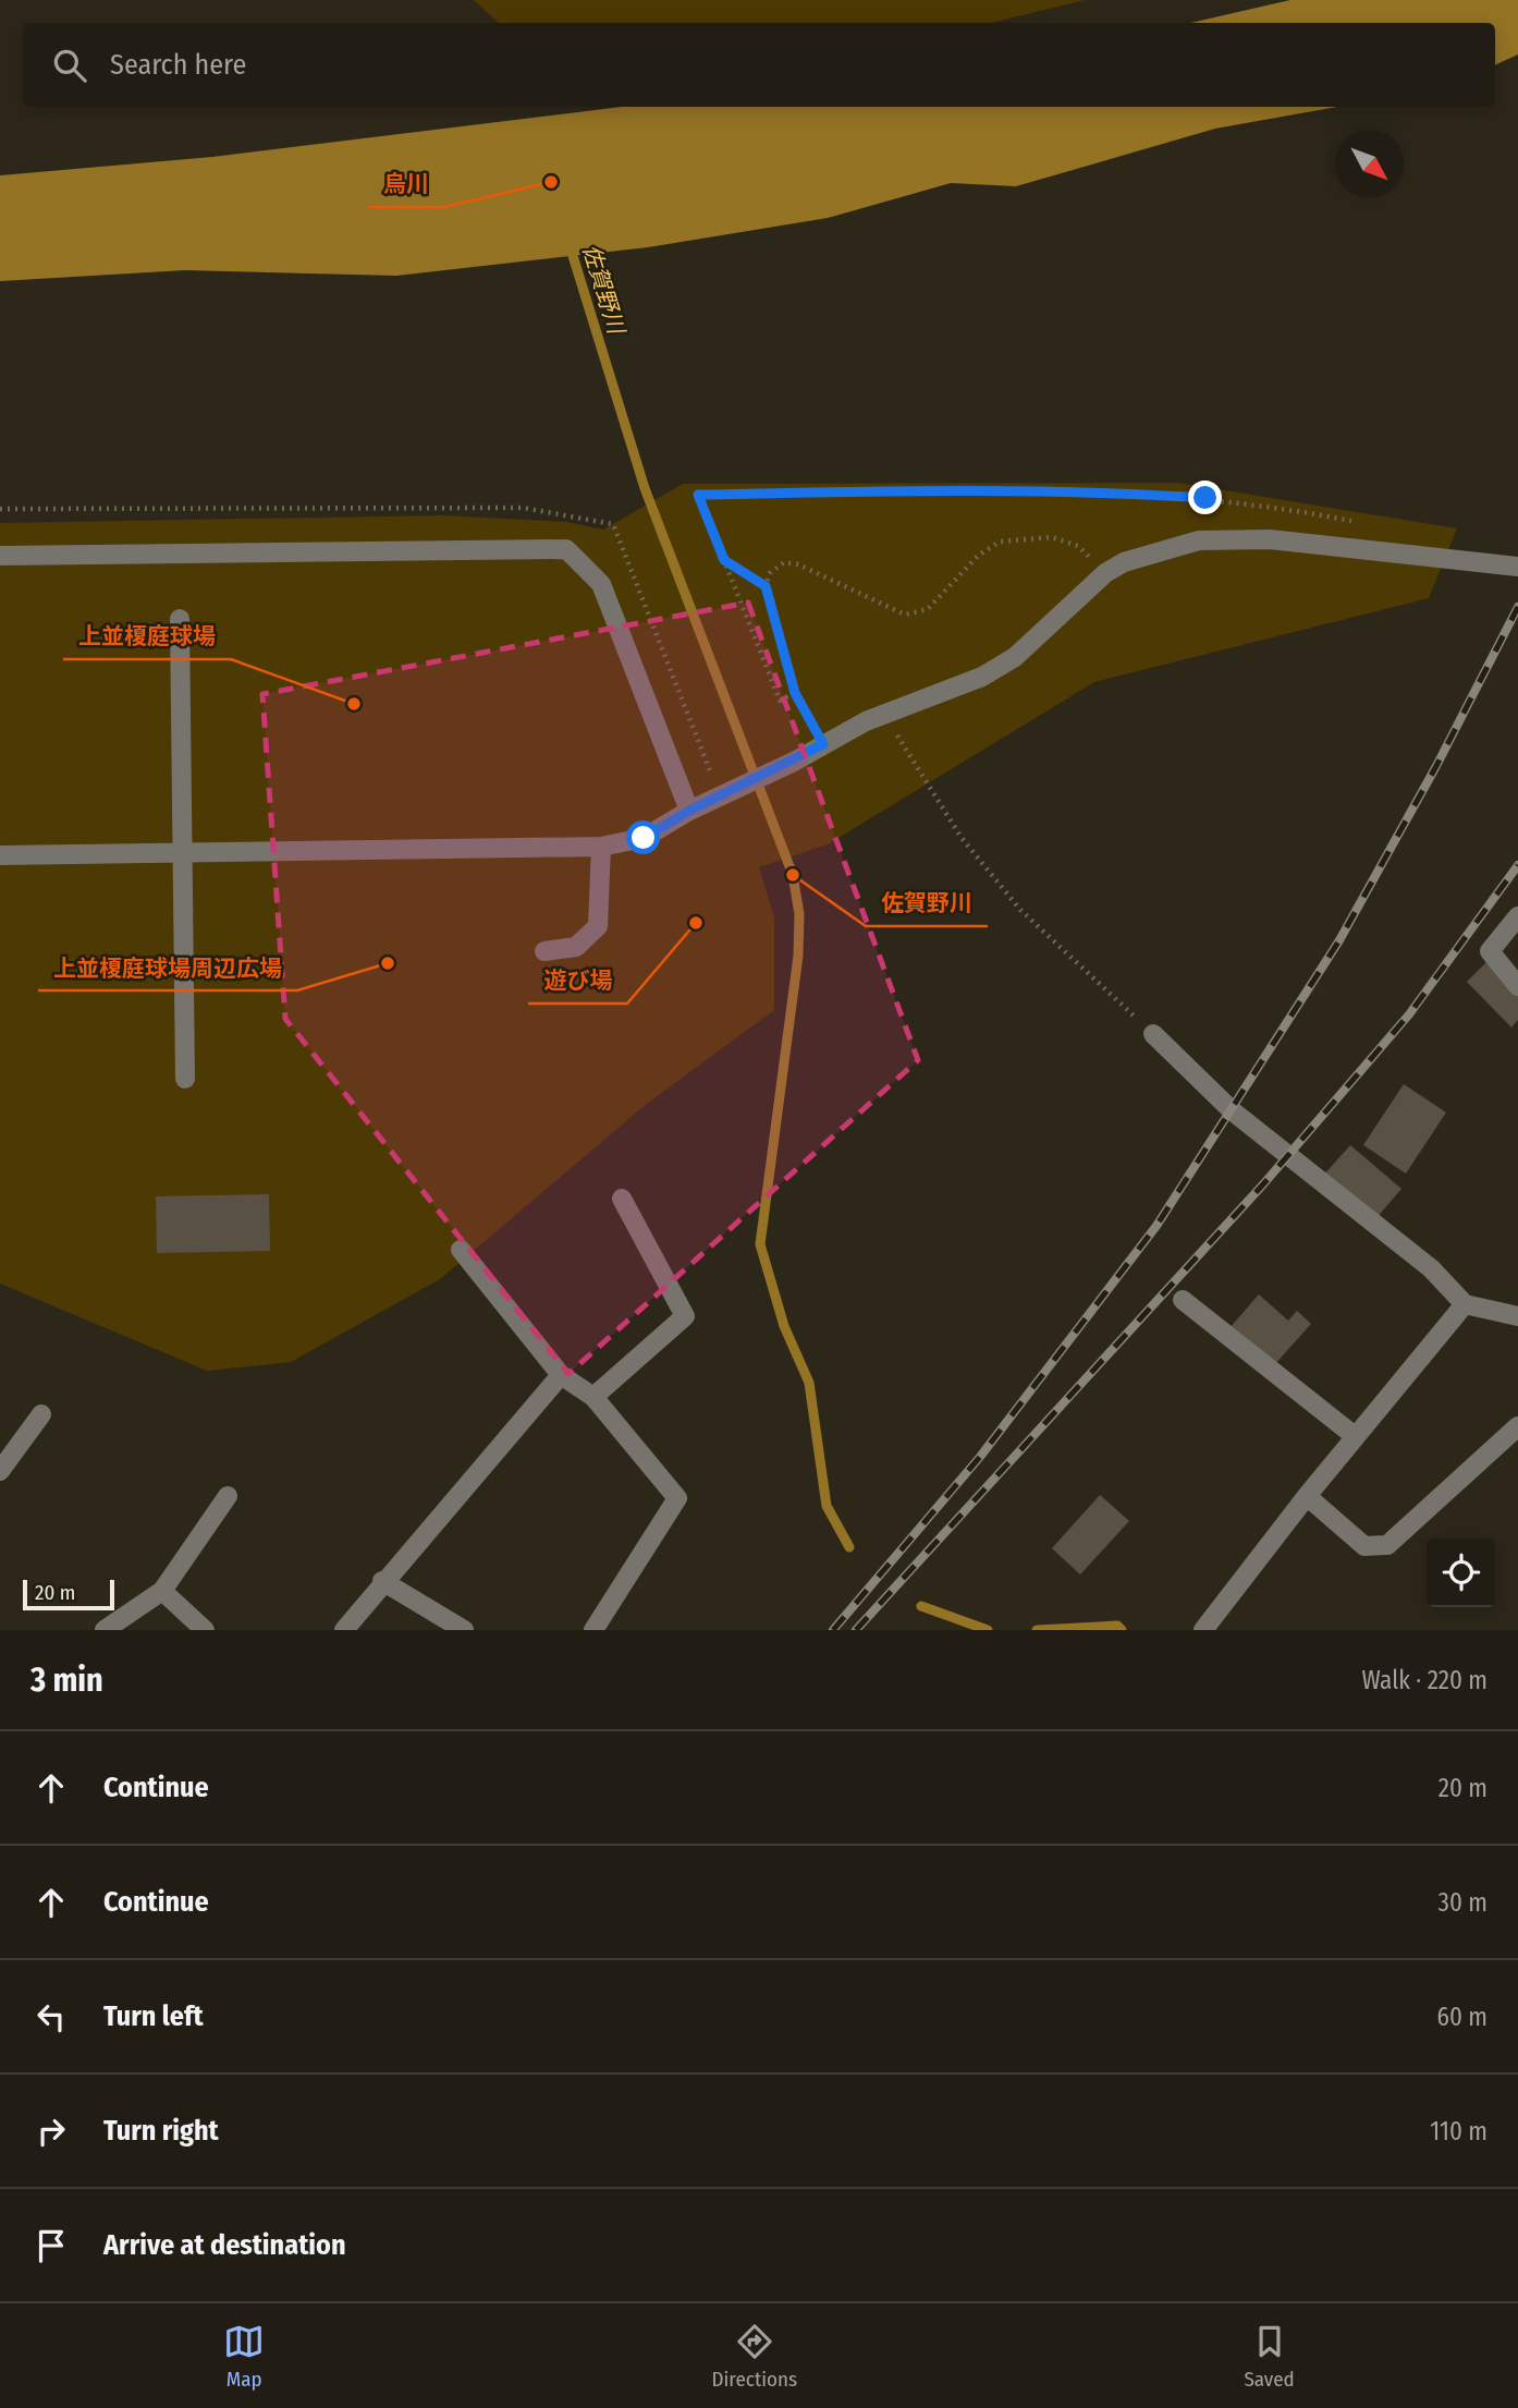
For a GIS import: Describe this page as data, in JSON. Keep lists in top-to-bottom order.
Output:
{
  "water": ["佐賀野川"],
  "places": [
    "烏川",
    "上並榎庭球場",
    "佐賀野川",
    "遊び場",
    "上並榎庭球場周辺広場"
  ],
  "scale_bar": "20 m",
  "north": "bottom right",
  "page": {
    "search": "Search here",
    "scale": "20 m",
    "heading": ["3 min", "Walk · 220 m"],
    "list": [
      ["Continue", "20 m"],
      ["Continue", "30 m"],
      ["Turn left", "60 m"],
      ["Turn right", "110 m"],
      "Arrive at destination"
    ],
    "nav": ["Map", "Directions", "Saved"]
  }
}
